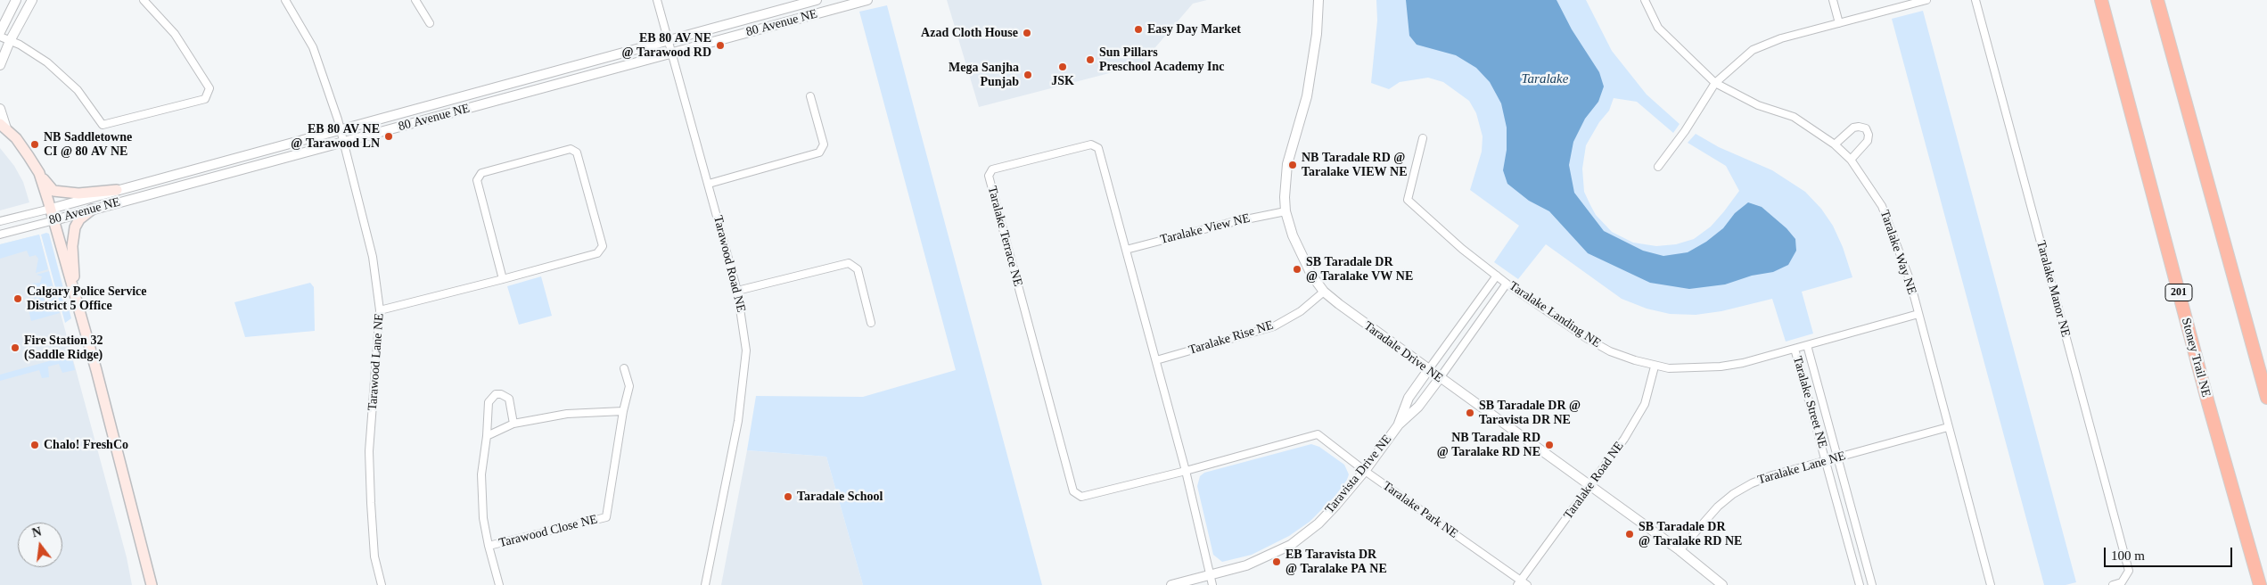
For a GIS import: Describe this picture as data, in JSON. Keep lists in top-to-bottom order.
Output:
{
  "streets": {
    "highway": ["201", "Stoney Trail NE"],
    "street": [
      "80 Avenue NE",
      "Taralake View NE",
      "Taralake Terrace NE",
      "Taralake Way NE",
      "Tarawood Road NE",
      "Taralake Manor NE",
      "Taralake Landing NE",
      "Taralake Rise NE",
      "Taradale Drive NE",
      "Tarawood Lane NE",
      "Taralake Street NE",
      "Taralake Lane NE",
      "Taravista Drive NE",
      "Taralake Road NE",
      "Taralake Park NE",
      "Tarawood Close NE"
    ]
  },
  "crossings": [
    ["80 Avenue NE", "Tarawood Road NE"],
    ["80 Avenue NE", "Tarawood Lane NE"],
    ["Taralake View NE", "Taralake Terrace NE"],
    ["Taralake View NE", "Taradale Drive NE"],
    ["Taralake Terrace NE", "Taralake Rise NE"],
    ["Taralake Terrace NE", "Taravista Drive NE"],
    ["Taralake Terrace NE", "Taralake Park NE"],
    ["Taralake Way NE", "Taralake Landing NE"],
    ["Taralake Way NE", "Taralake Lane NE"],
    ["Taralake Landing NE", "Taralake Street NE"],
    ["Taralake Landing NE", "Taralake Road NE"],
    ["Taralake Rise NE", "Taradale Drive NE"],
    ["Taradale Drive NE", "Taralake Lane NE"],
    ["Taradale Drive NE", "Taravista Drive NE"],
    ["Taradale Drive NE", "Taralake Road NE"],
    ["Taralake Street NE", "Taralake Lane NE"],
    ["Taravista Drive NE", "Taralake Park NE"],
    ["Taralake Road NE", "Taralake Park NE"]
  ],
  "water": ["Taralake"],
  "places": [
    "Easy Day Market",
    "Azad Cloth House",
    "EB 80 AV NE @ Tarawood RD",
    "Sun Pillars Preschool Academy Inc",
    "JSK",
    "Mega Sanjha Punjab",
    "EB 80 AV NE @ Tarawood LN",
    "NB Saddletowne CI @ 80 AV NE",
    "NB Taradale RD @ Taralake VIEW NE",
    "SB Taradale DR @ Taralake VW NE",
    "Calgary Police Service District 5 Office",
    "Fire Station 32 (Saddle Ridge)",
    "SB Taradale DR @ Taravista DR NE",
    "Chalo! FreshCo",
    "NB Taradale RD @ Taralake RD NE",
    "Taradale School",
    "SB Taradale DR @ Taralake RD NE",
    "EB Taravista DR @ Taralake PA NE"
  ],
  "scale_bar": "100 m",
  "north": "top"
}
